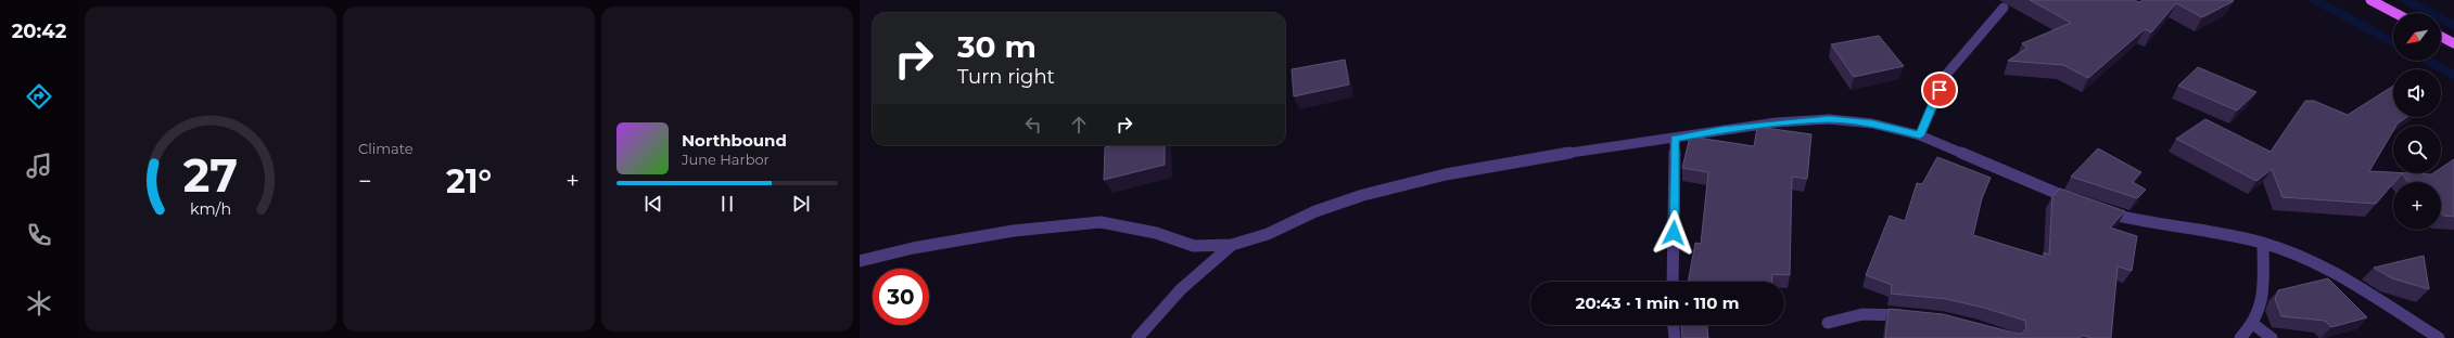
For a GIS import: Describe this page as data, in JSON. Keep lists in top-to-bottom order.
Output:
{
  "north": "bottom left",
  "page": {
    "tabs": "20:42",
    "tile": "Climate",
    "map_buttons": "+",
    "turn": ["30 m", "Turn right"],
    "song": ["Northbound", "June Harbor"],
    "heat": ["−", "21°", "+"],
    "limit": "30",
    "trip": "20:43 · 1 min · 110 m",
    "gauge": ["27", "km/h"]
  }
}
